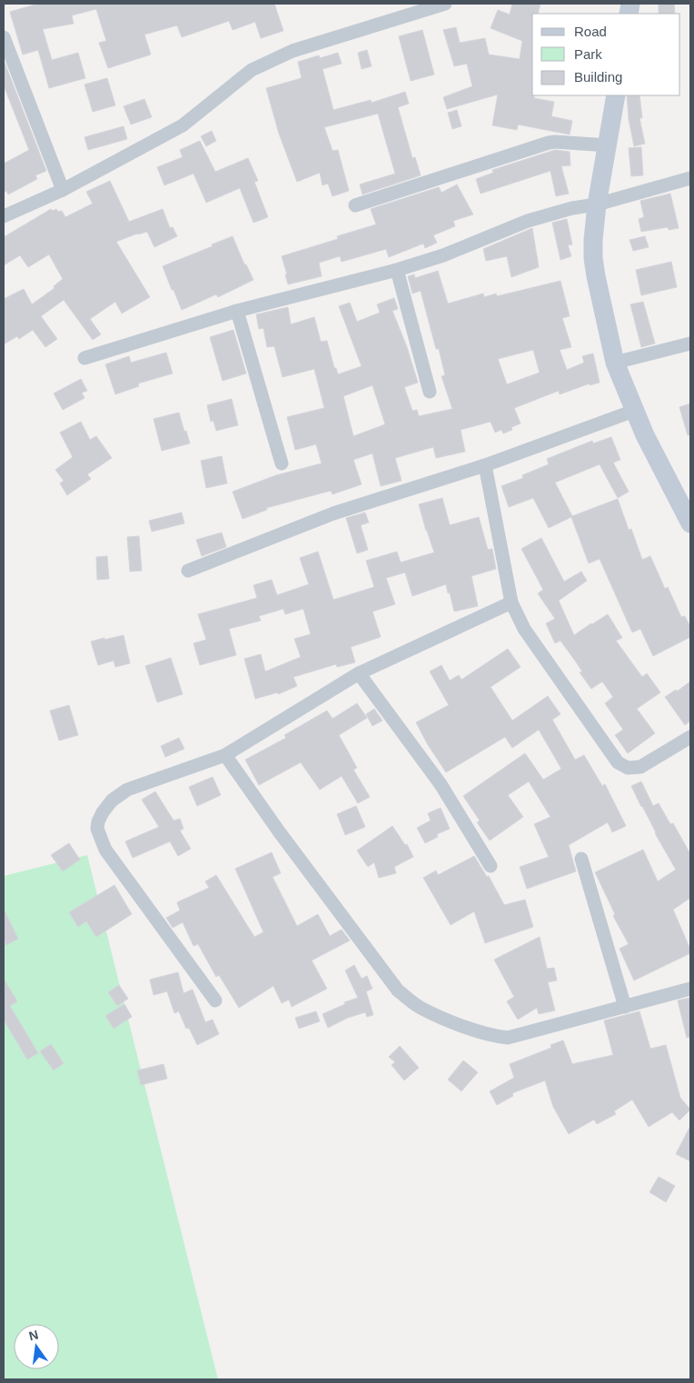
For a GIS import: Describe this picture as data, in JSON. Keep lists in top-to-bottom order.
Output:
{
  "legend": ["Road", "Park", "Building"],
  "north": "top"
}
